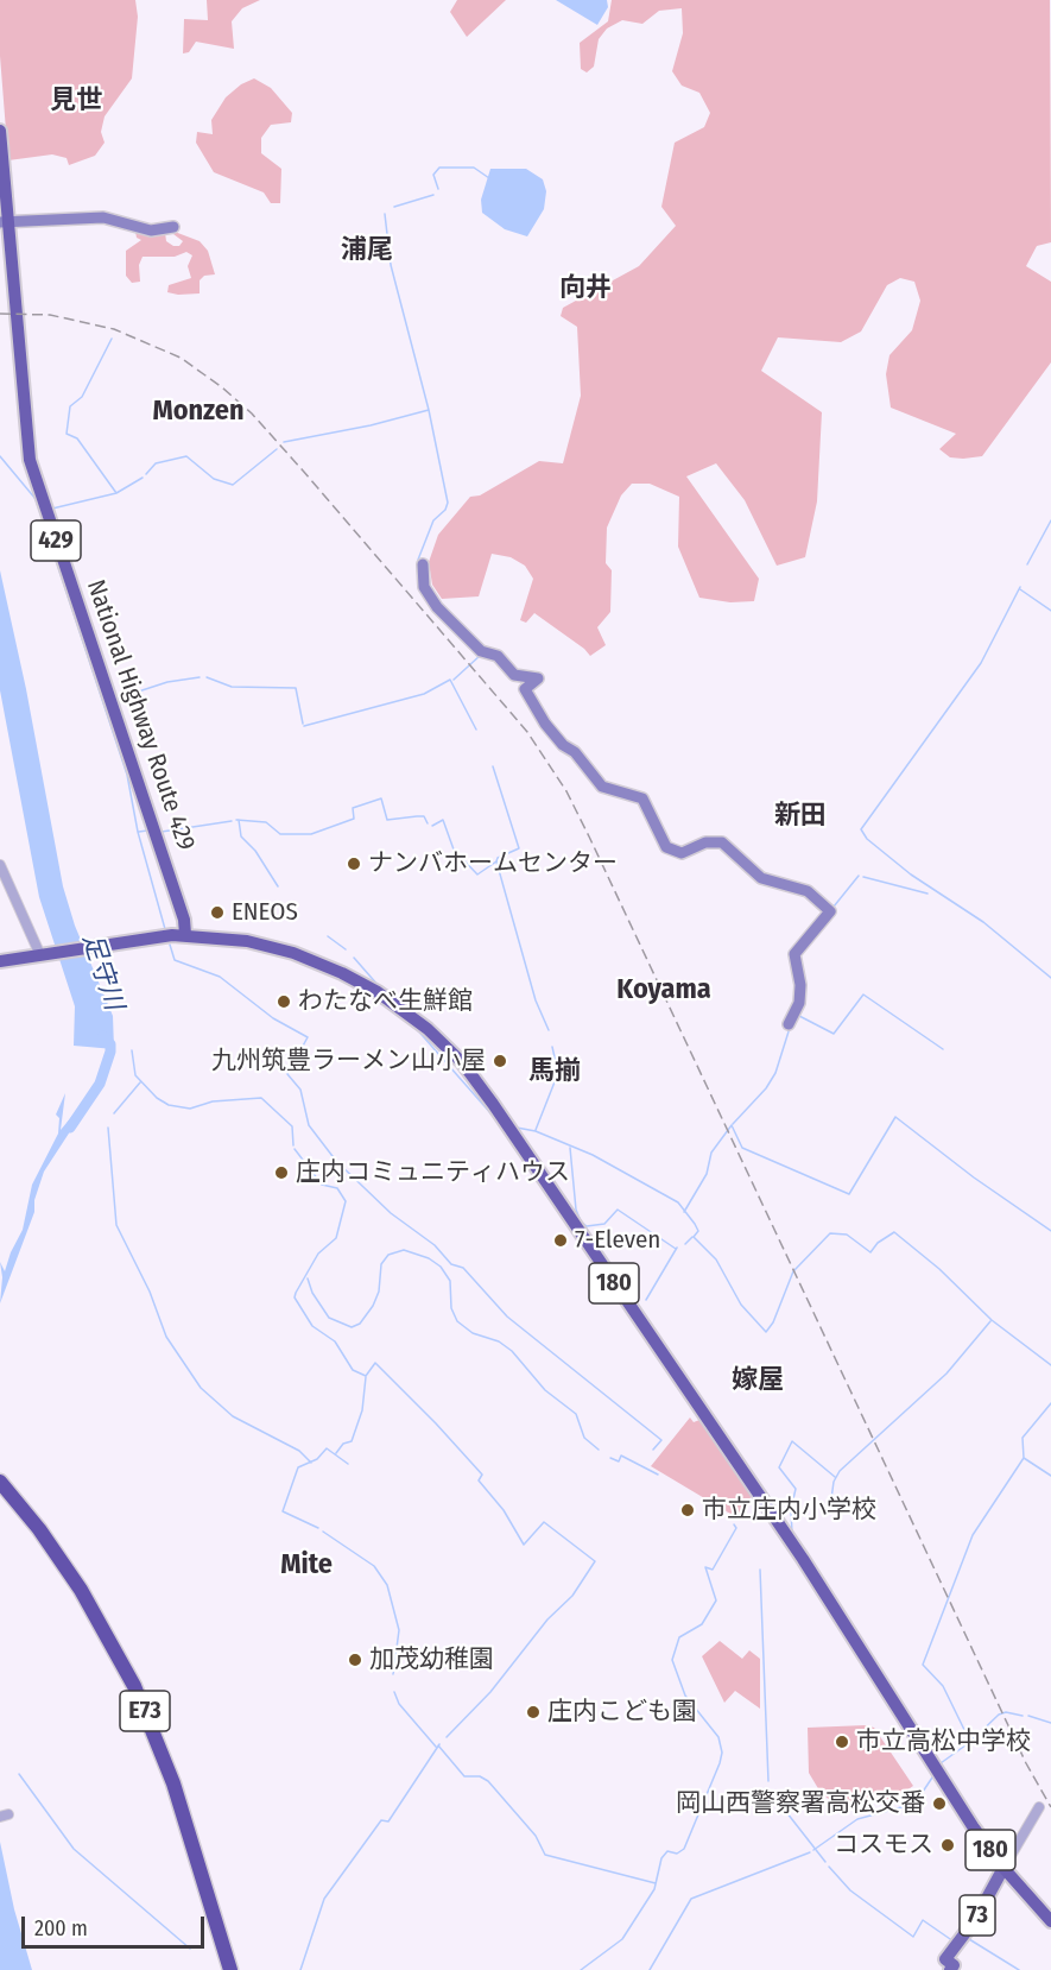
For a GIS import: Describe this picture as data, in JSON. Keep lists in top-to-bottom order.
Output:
{
  "streets": {
    "highway": [
      "429",
      "National Highway Route 429",
      "180",
      "E73"
    ],
    "main road": ["73"]
  },
  "crossings": [
    ["National Highway Route 429", "180"],
    ["180", "73"]
  ],
  "districts": [
    "見世",
    "浦尾",
    "向井",
    "Monzen",
    "新田",
    "Koyama",
    "馬揃",
    "嫁屋",
    "Mite"
  ],
  "water": ["足守川"],
  "places": [
    "ナンバホームセンター",
    "ENEOS",
    "わたなべ生鮮館",
    "九州筑豊ラーメン山小屋",
    "庄内コミュニティハウス",
    "7-Eleven",
    "市立庄内小学校",
    "加茂幼稚園",
    "庄内こども園",
    "市立高松中学校",
    "岡山西警察署高松交番",
    "コスモス"
  ],
  "scale_bar": "200 m"
}
